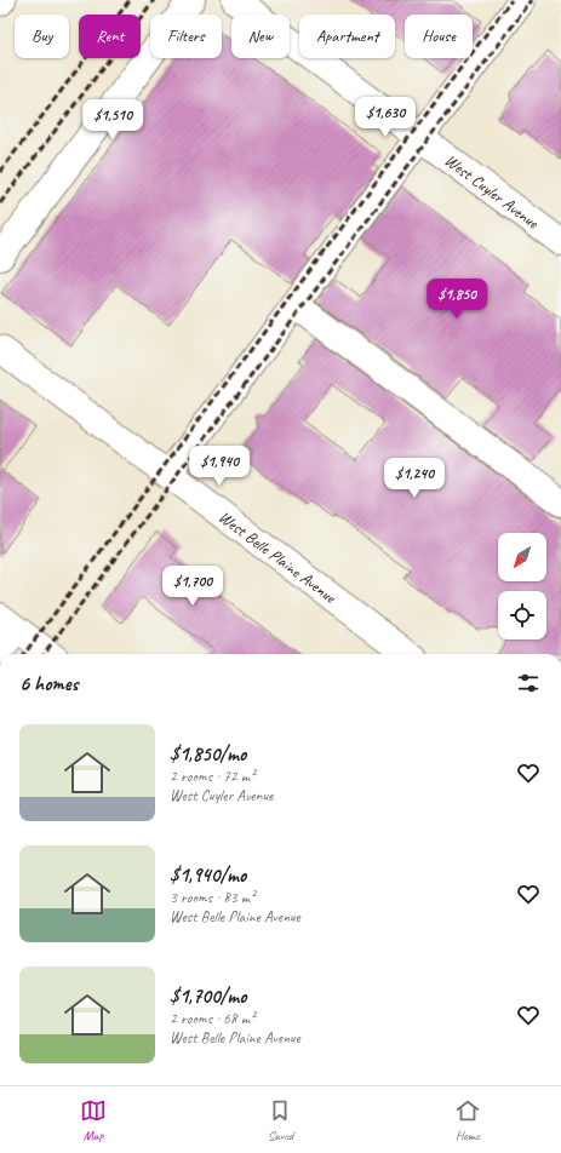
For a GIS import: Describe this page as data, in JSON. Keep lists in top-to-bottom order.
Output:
{
  "streets": {
    "street": ["West Cuyler Avenue", "West Belle Plaine Avenue"]
  },
  "north": "bottom left",
  "page": {
    "chip": [
      "Buy",
      "Rent",
      "Filters",
      "New",
      "Apartment",
      "House"
    ],
    "price": [
      "$1,630",
      "$1,510",
      "$1,850",
      "$1,940",
      "$1,240",
      "$1,700"
    ],
    "heading": "6 homes",
    "list": [
      {
        "name": "$1,850/mo",
        "note": "2 rooms · 72 m² · West Cuyler Avenue"
      },
      {
        "name": "$1,940/mo",
        "note": "3 rooms · 83 m² · West Belle Plaine Avenue"
      },
      {
        "name": "$1,700/mo",
        "note": "2 rooms · 68 m² · West Belle Plaine Avenue"
      }
    ],
    "tabs": ["Map", "Saved", "Home"]
  }
}
